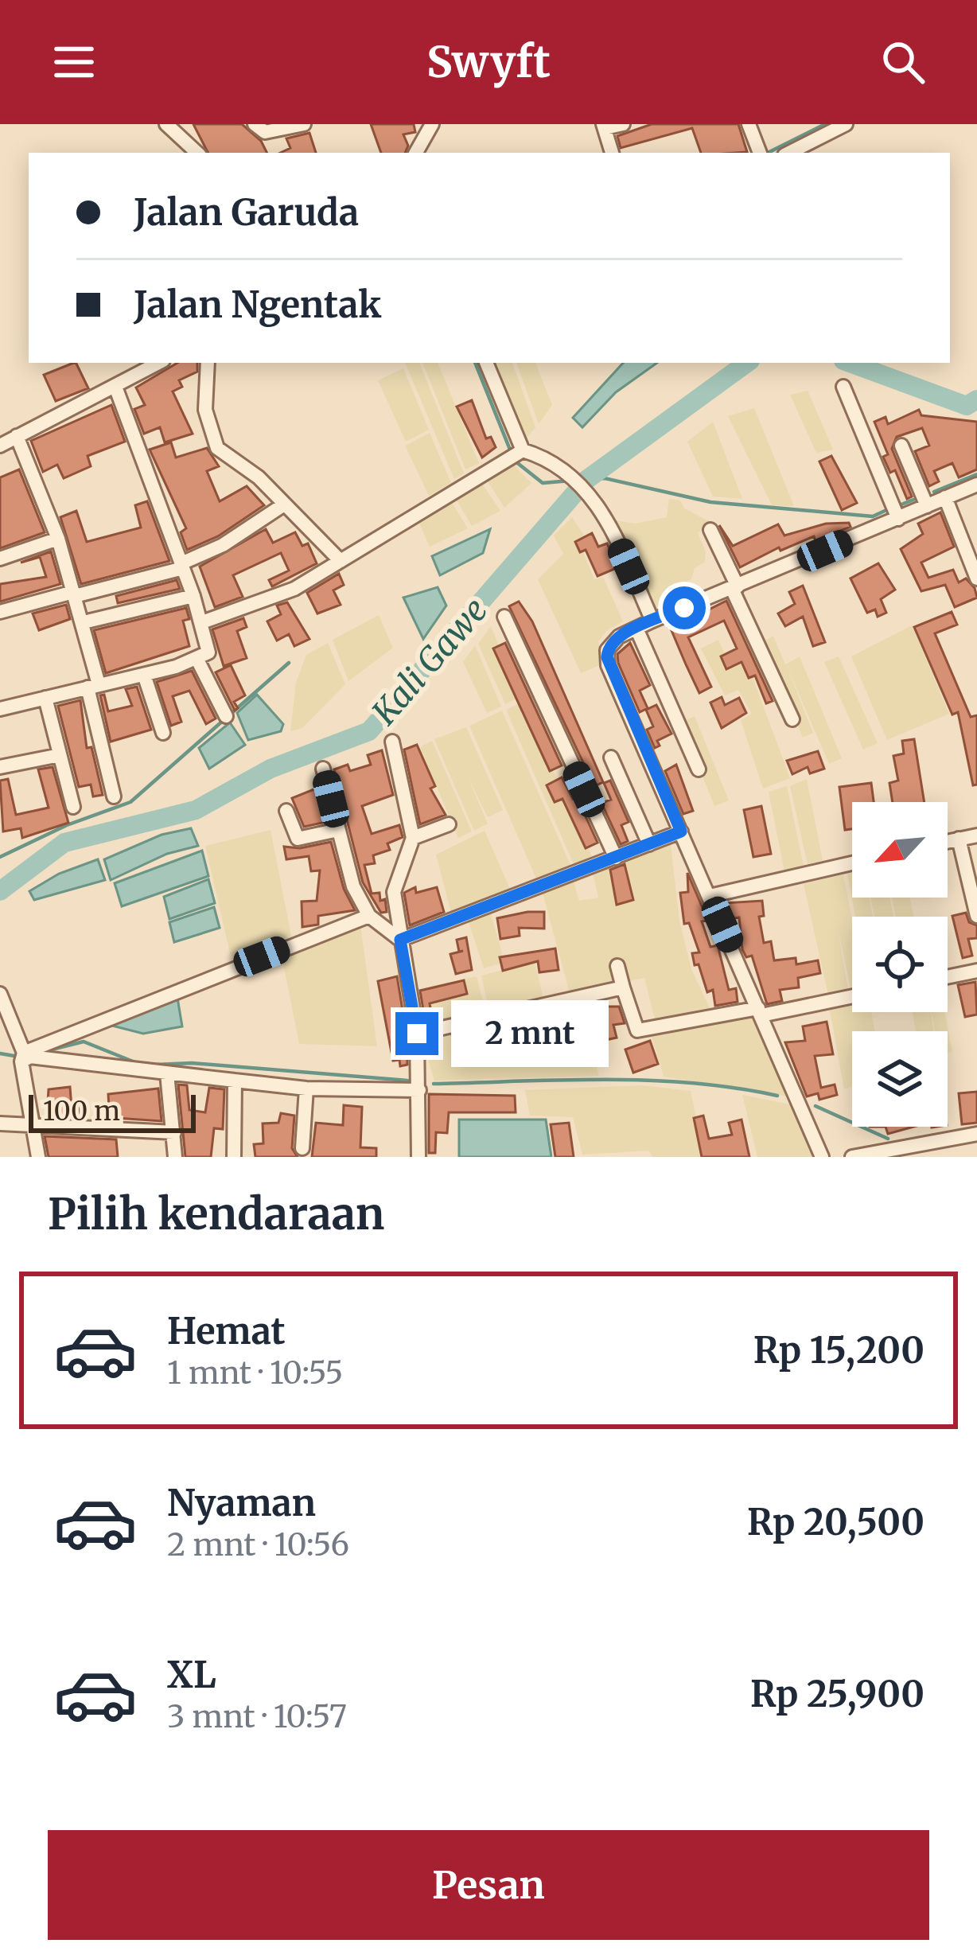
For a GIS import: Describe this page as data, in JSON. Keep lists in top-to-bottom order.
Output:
{
  "water": ["Kali Gawe"],
  "scale_bar": "100 m",
  "north": "bottom left",
  "page": {
    "header": "Swyft",
    "banner": ["Jalan Garuda", "Jalan Ngentak"],
    "bubble": "2 mnt",
    "scale": "100 m",
    "heading": "Pilih kendaraan",
    "list": [
      {
        "name": "Hemat",
        "note": "1 mnt · 10:55",
        "value": "Rp 15,200"
      },
      {
        "name": "Nyaman",
        "note": "2 mnt · 10:56",
        "value": "Rp 20,500"
      },
      {
        "name": "XL",
        "note": "3 mnt · 10:57",
        "value": "Rp 25,900"
      }
    ],
    "buttons": "Pesan"
  }
}
